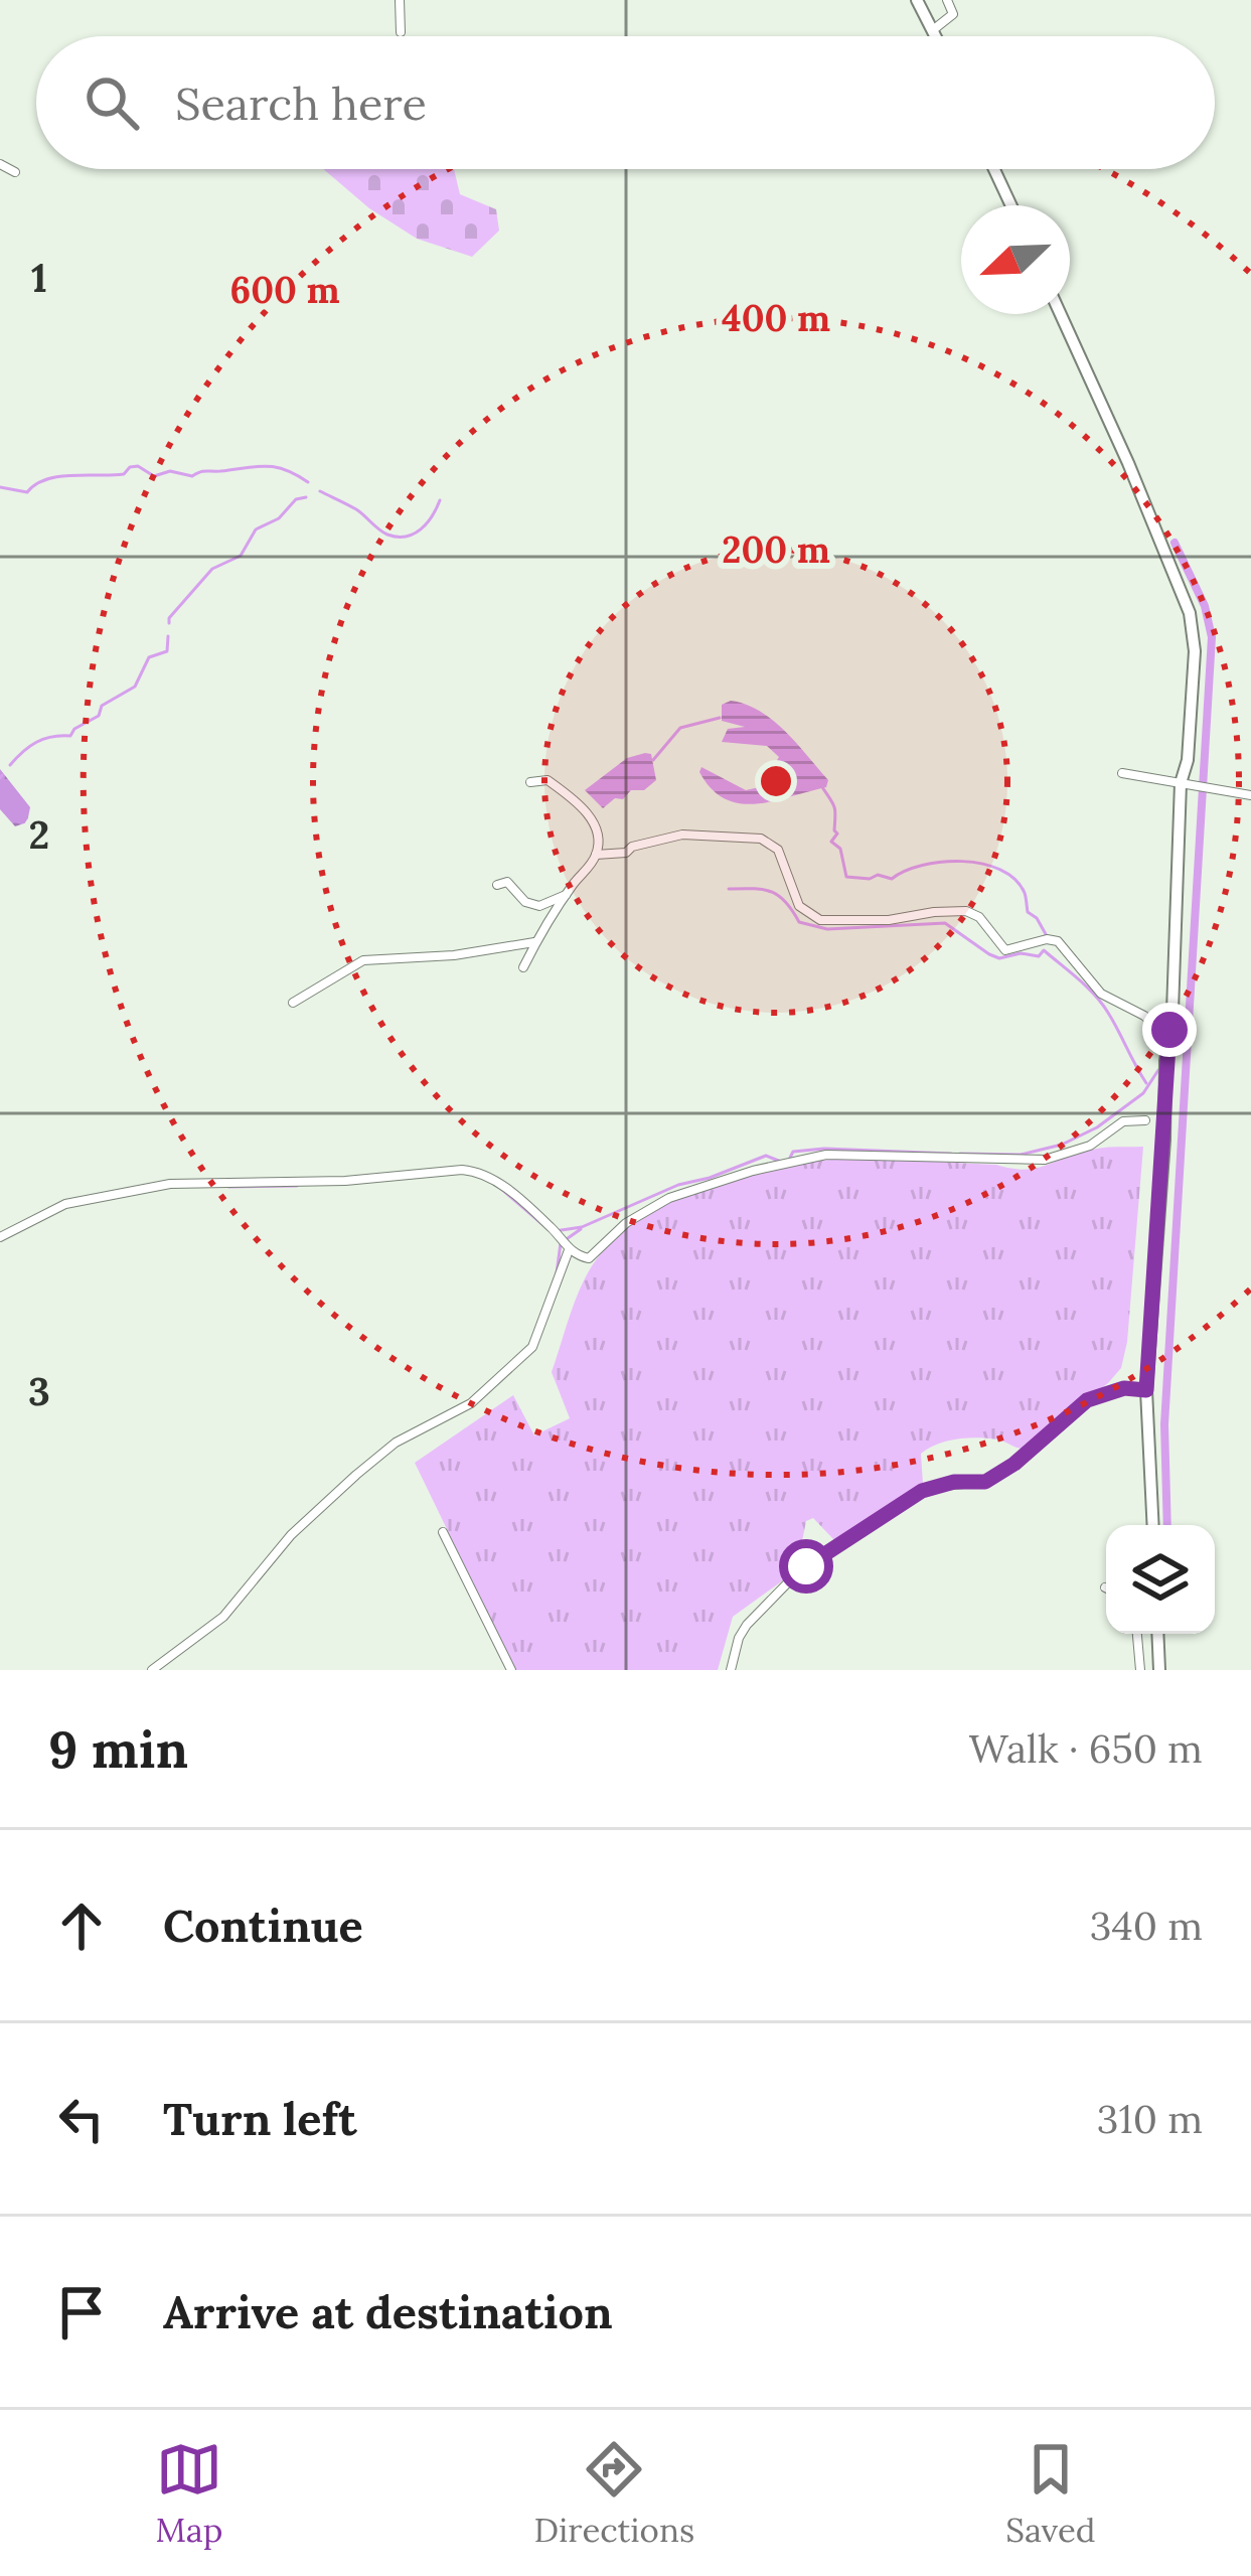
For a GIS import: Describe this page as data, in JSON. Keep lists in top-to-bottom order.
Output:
{
  "north": "bottom left",
  "page": {
    "search": "Search here",
    "heading": ["9 min", "Walk · 650 m"],
    "list": [
      ["Continue", "340 m"],
      ["Turn left", "310 m"],
      "Arrive at destination"
    ],
    "nav": ["Map", "Directions", "Saved"]
  },
  "grid": {
    "rows": ["1", "2", "3"]
  },
  "rings": ["600 m", "400 m", "200 m"]
}
